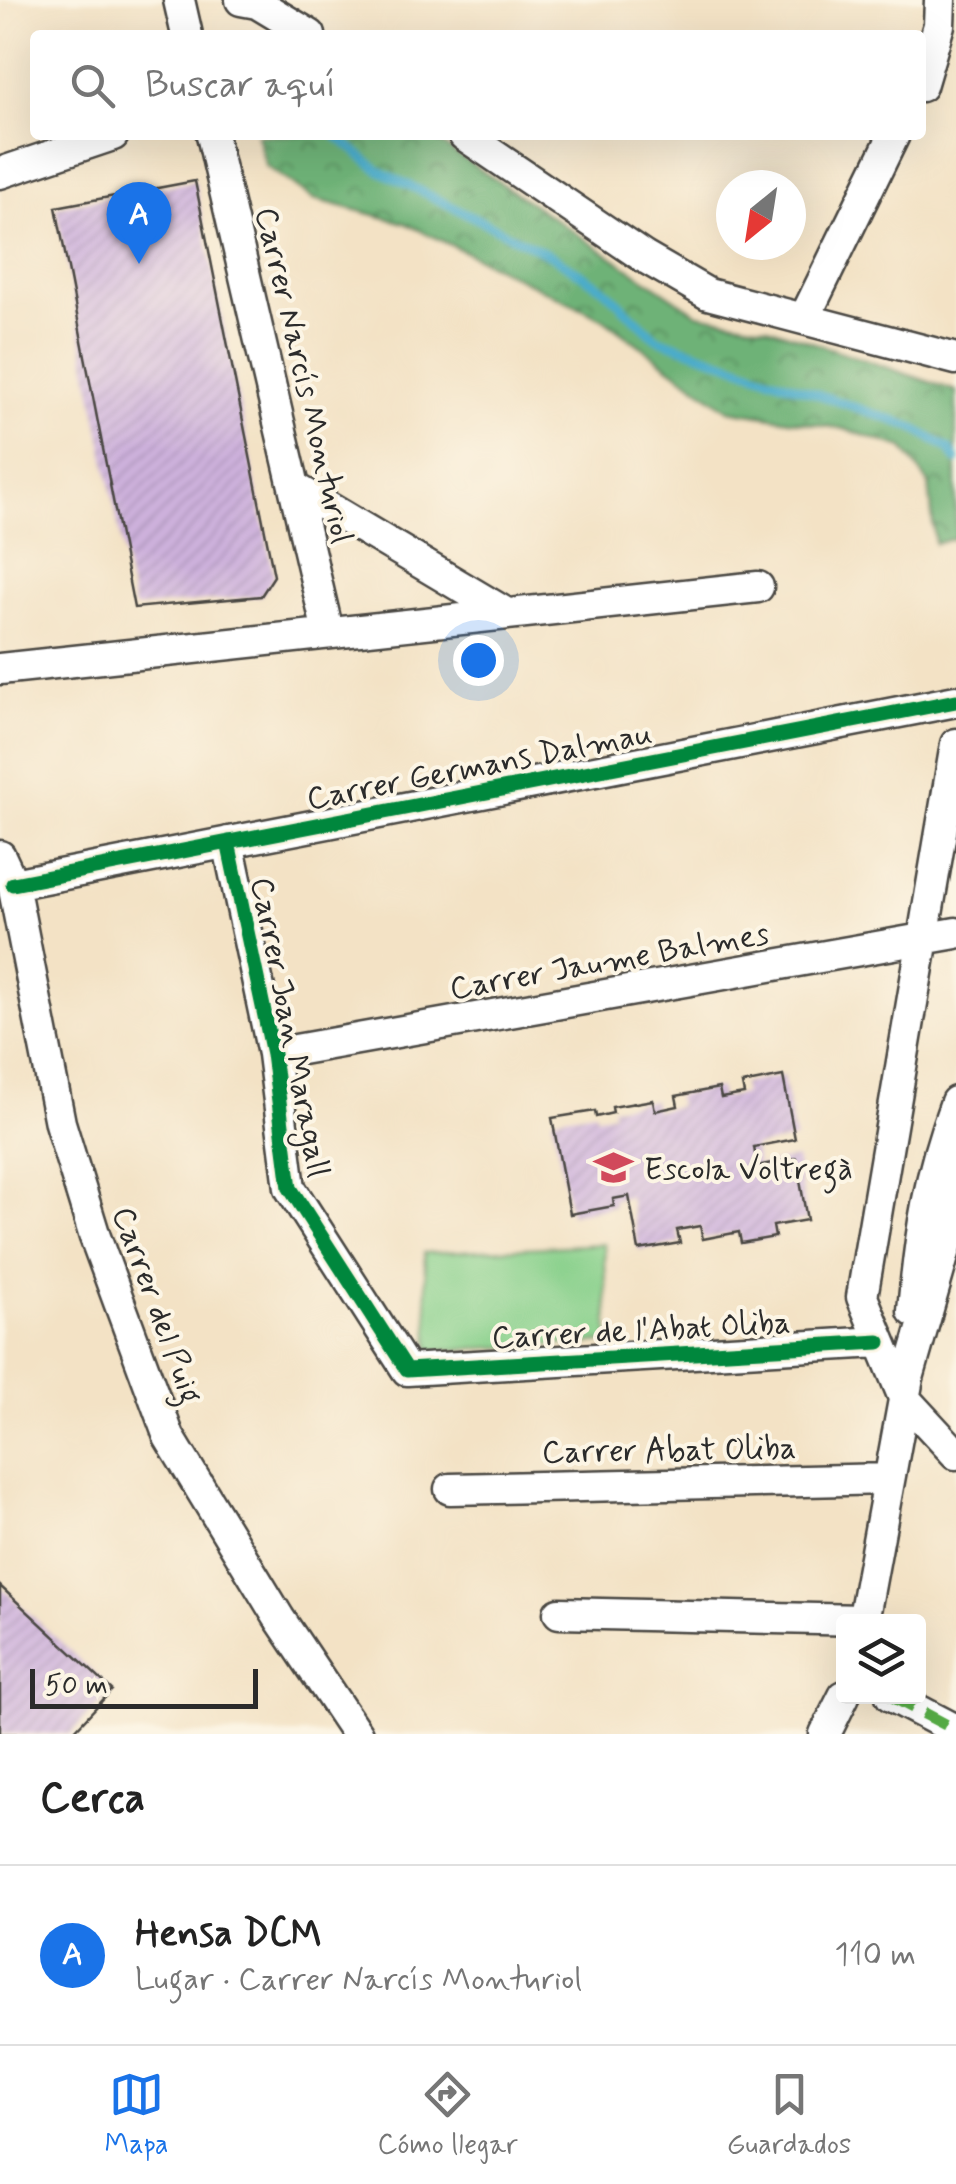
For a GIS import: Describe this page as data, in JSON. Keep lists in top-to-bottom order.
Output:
{
  "streets": {
    "street": [
      "Carrer Narcís Monturiol",
      "Carrer Germans Dalmau",
      "Carrer Jaume Balmes",
      "Carrer Joan Maragall",
      "Carrer del Puig",
      "Carrer de l'Abat Oliba",
      "Carrer Abat Oliba"
    ]
  },
  "crossings": [
    ["Carrer Germans Dalmau", "Carrer Joan Maragall"],
    ["Carrer Germans Dalmau", "Carrer del Puig"],
    ["Carrer Jaume Balmes", "Carrer Joan Maragall"],
    ["Carrer Joan Maragall", "Carrer de l'Abat Oliba"]
  ],
  "places": {
    "school or university": ["Escola Voltregà"]
  },
  "scale_bar": "50 m",
  "north": "bottom left",
  "page": {
    "search": "Buscar aquí",
    "pins": "A",
    "scale": "50 m",
    "heading": "Cerca",
    "list": [
      {
        "mark": "A",
        "name": "Hensa DCM",
        "note": "Lugar · Carrer Narcís Monturiol",
        "value": "110 m"
      }
    ],
    "nav": ["Mapa", "Cómo llegar", "Guardados"]
  }
}
